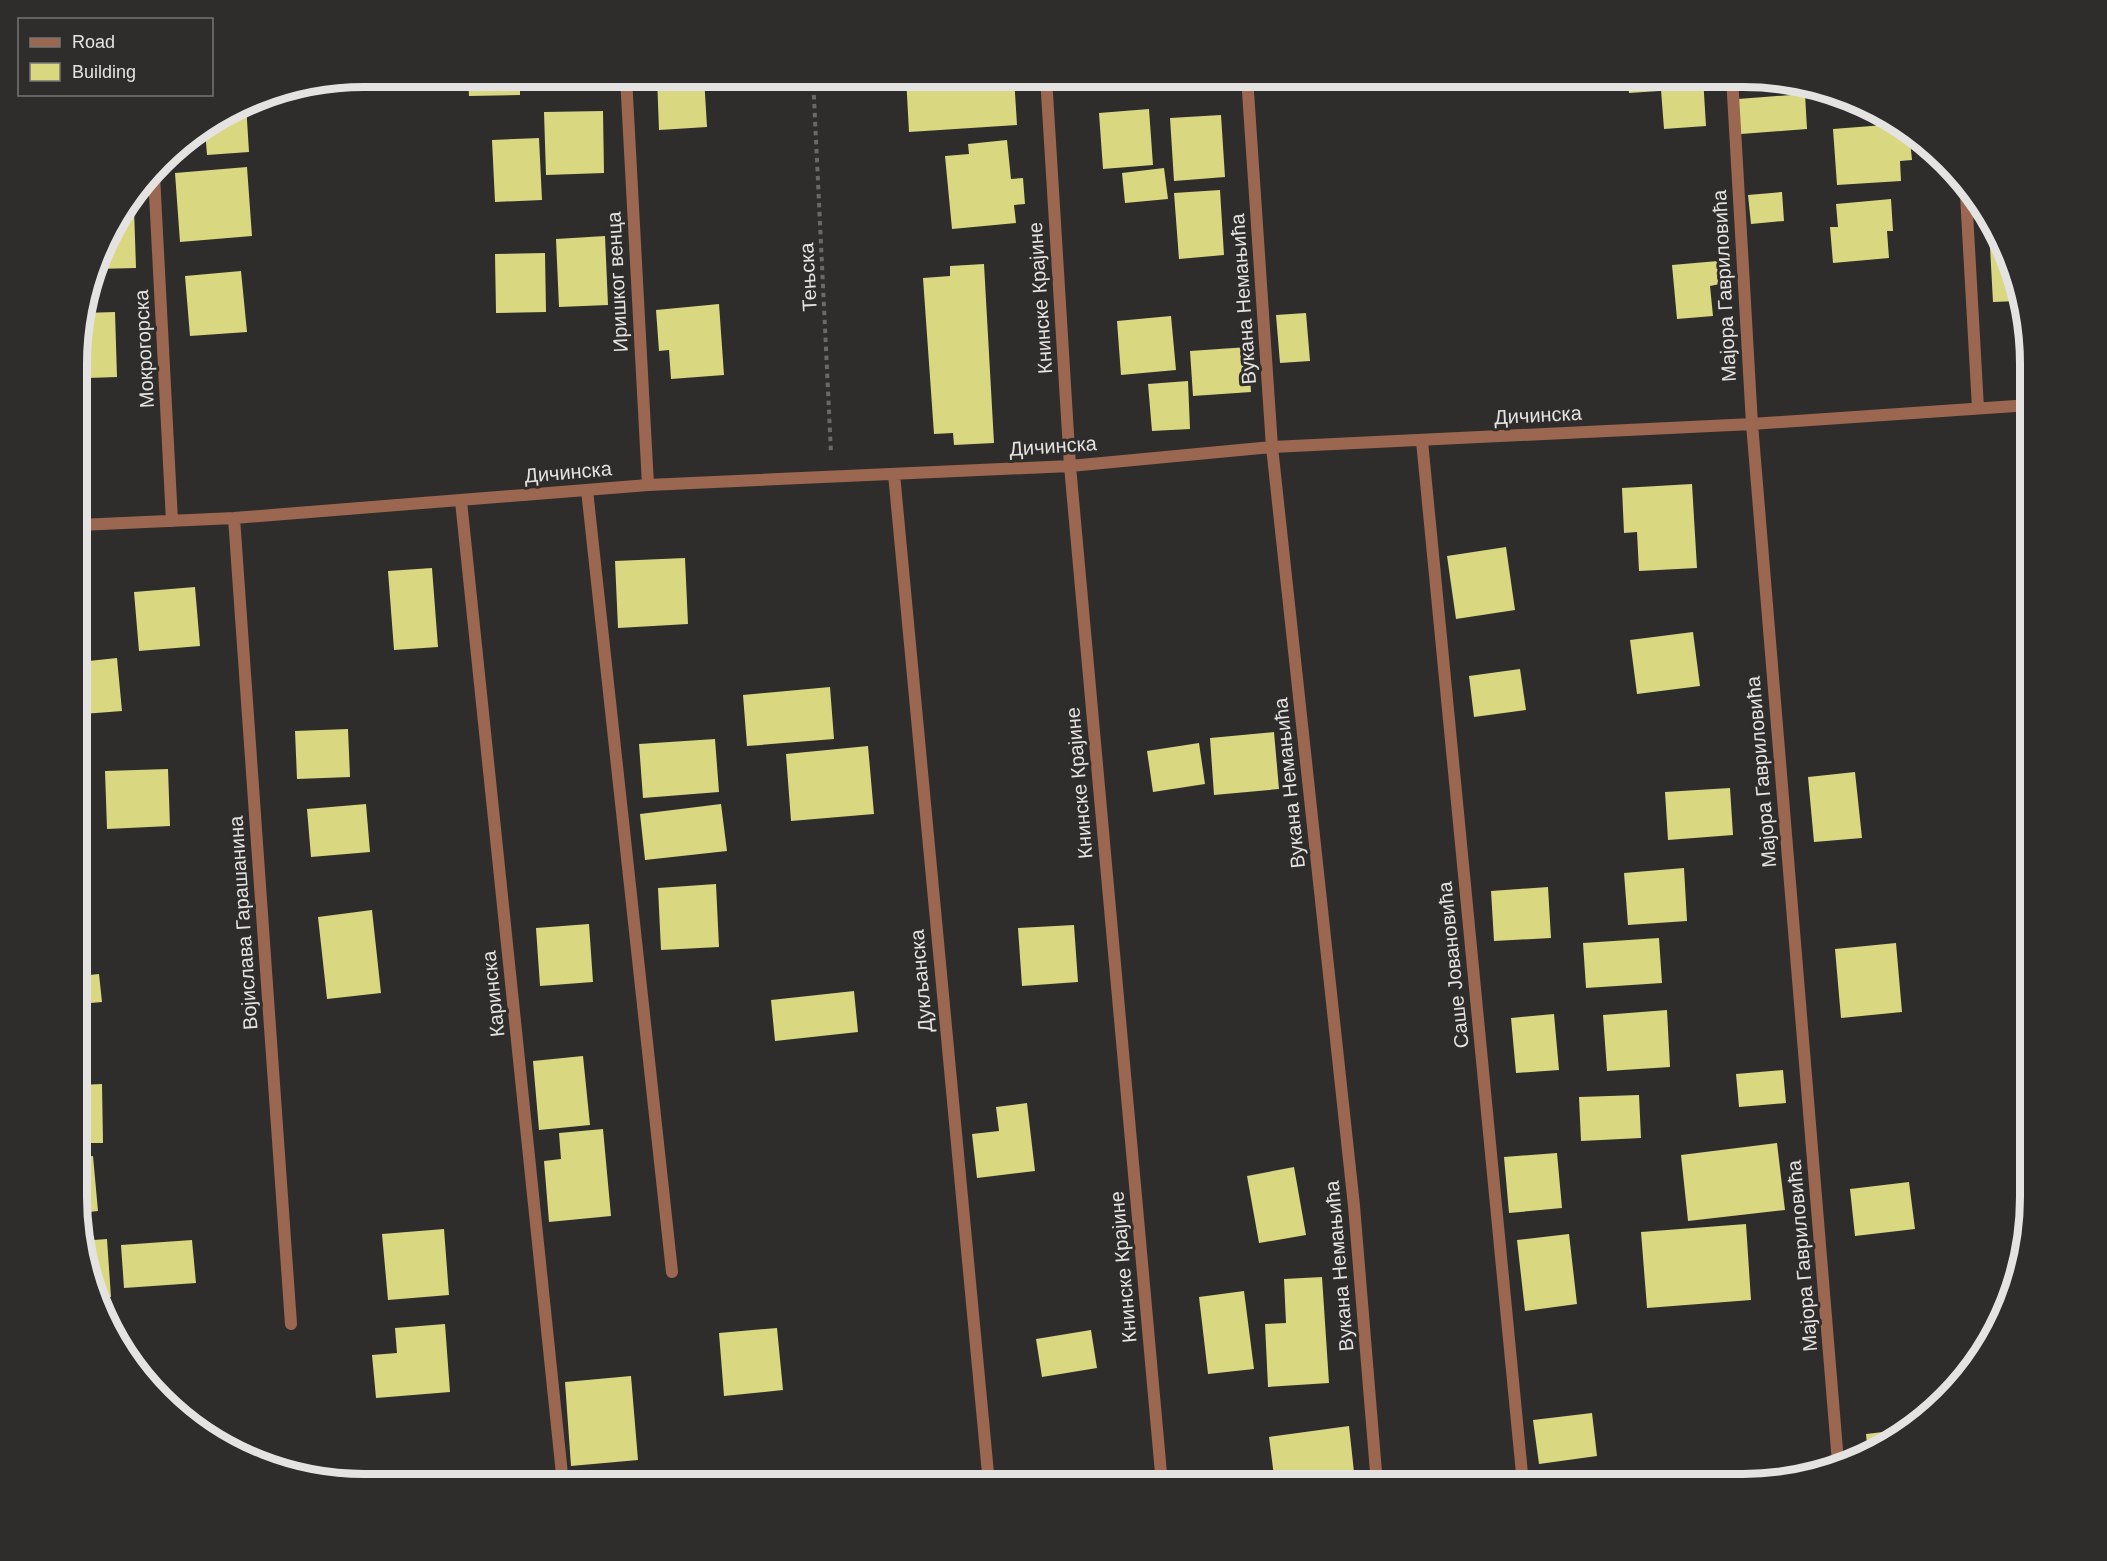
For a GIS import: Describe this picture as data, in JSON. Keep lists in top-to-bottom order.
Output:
{
  "streets": {
    "street": [
      "Иришког венца",
      "Мајора Гавриловића",
      "Книнске Крајине",
      "Вукана Немањића",
      "Мокрогорска",
      "Дичинска",
      "Војислава Гарашанина",
      "Саше Јовановића",
      "Дукљанска",
      "Каринска"
    ],
    "path": ["Тењска"]
  },
  "crossings": [
    ["Тењска", "Дичинска"],
    ["Иришког венца", "Дичинска"],
    ["Мајора Гавриловића", "Дичинска"],
    ["Книнске Крајине", "Дичинска"],
    ["Вукана Немањића", "Дичинска"],
    ["Мокрогорска", "Дичинска"],
    ["Дичинска", "Војислава Гарашанина"],
    ["Дичинска", "Саше Јовановића"],
    ["Дичинска", "Дукљанска"],
    ["Дичинска", "Каринска"]
  ],
  "legend": ["Road", "Building"]
}
